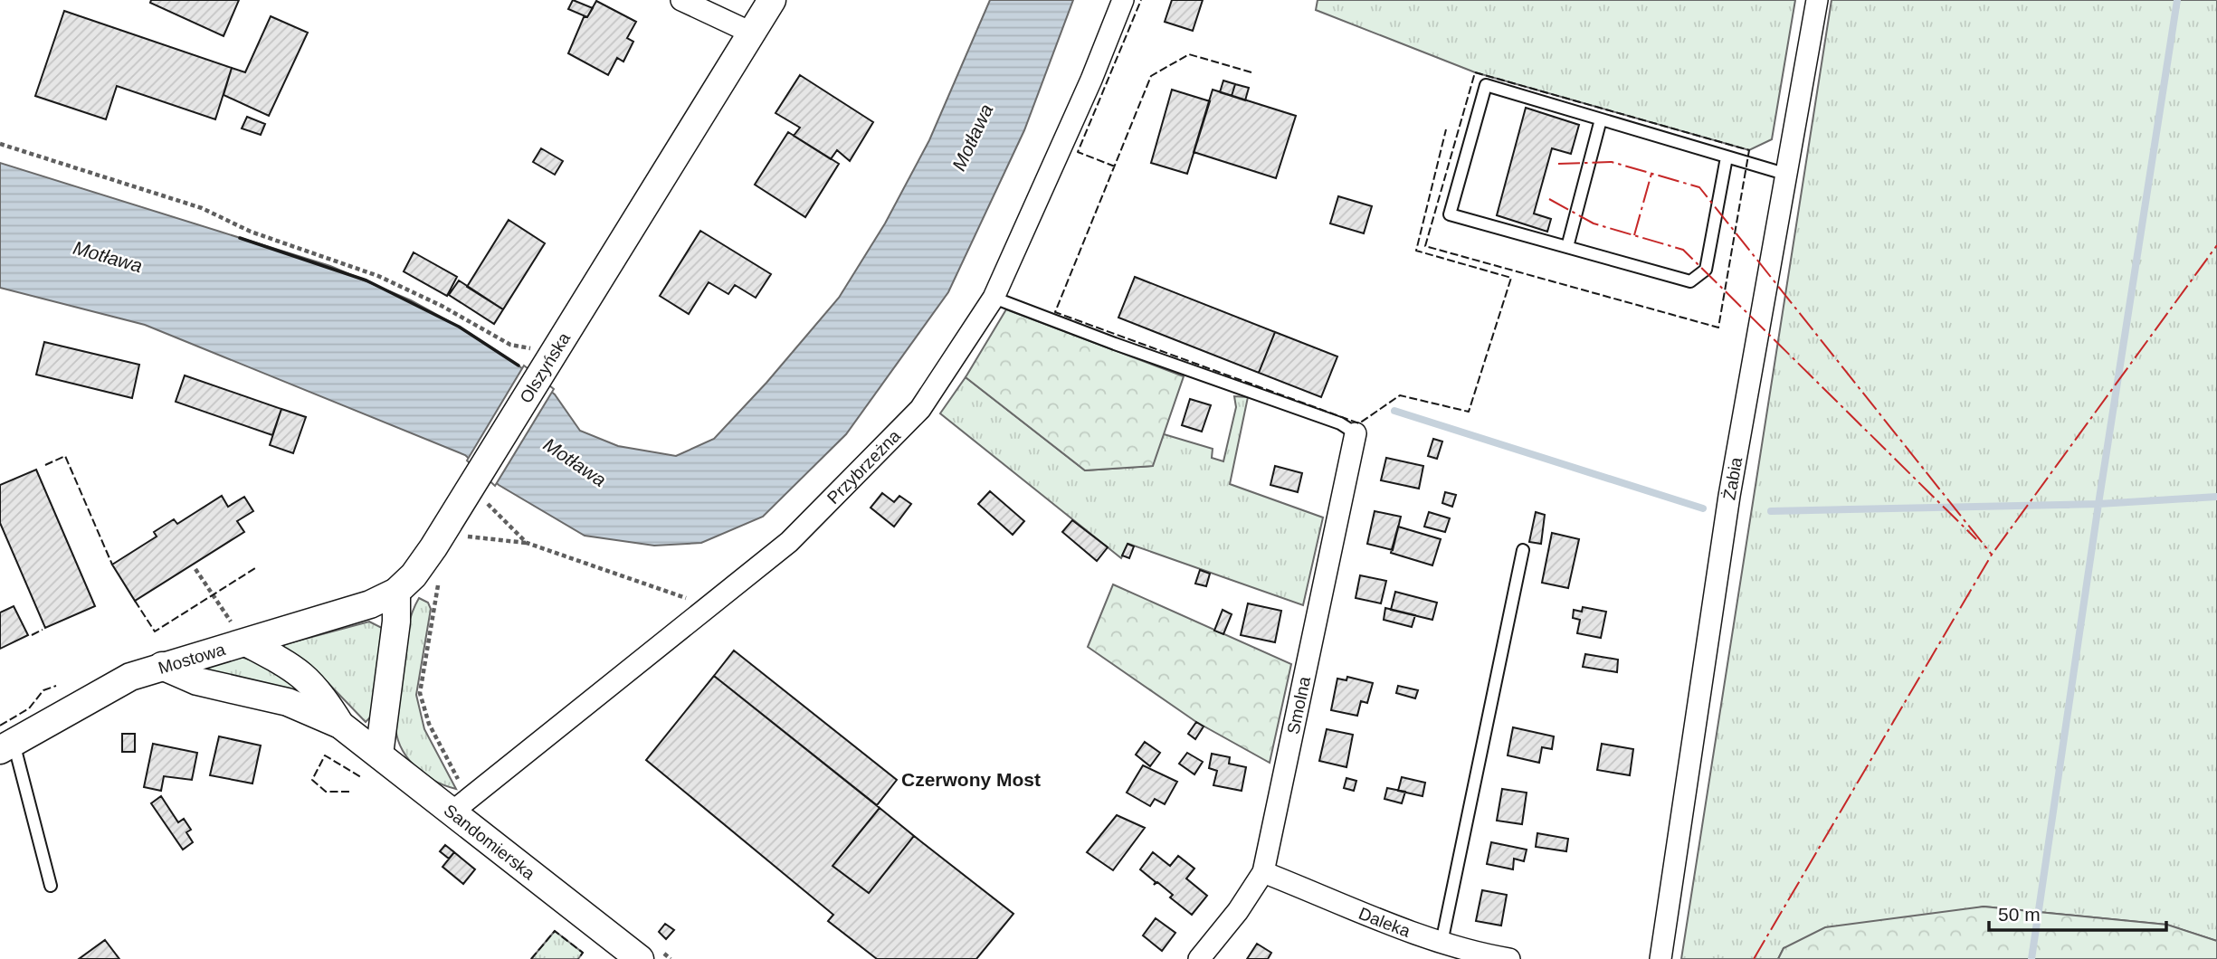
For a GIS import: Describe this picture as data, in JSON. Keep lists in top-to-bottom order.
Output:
{
  "streets": {
    "street": [
      "Olszyńska",
      "Przybrzeżna",
      "Żabia",
      "Mostowa",
      "Smolna",
      "Sandomierska",
      "Daleka"
    ]
  },
  "crossings": [
    ["Olszyńska", "Mostowa"],
    ["Przybrzeżna", "Sandomierska"],
    ["Mostowa", "Sandomierska"],
    ["Smolna", "Daleka"]
  ],
  "districts": ["Czerwony Most"],
  "water": ["Motława"],
  "scale_bar": "50 m"
}
